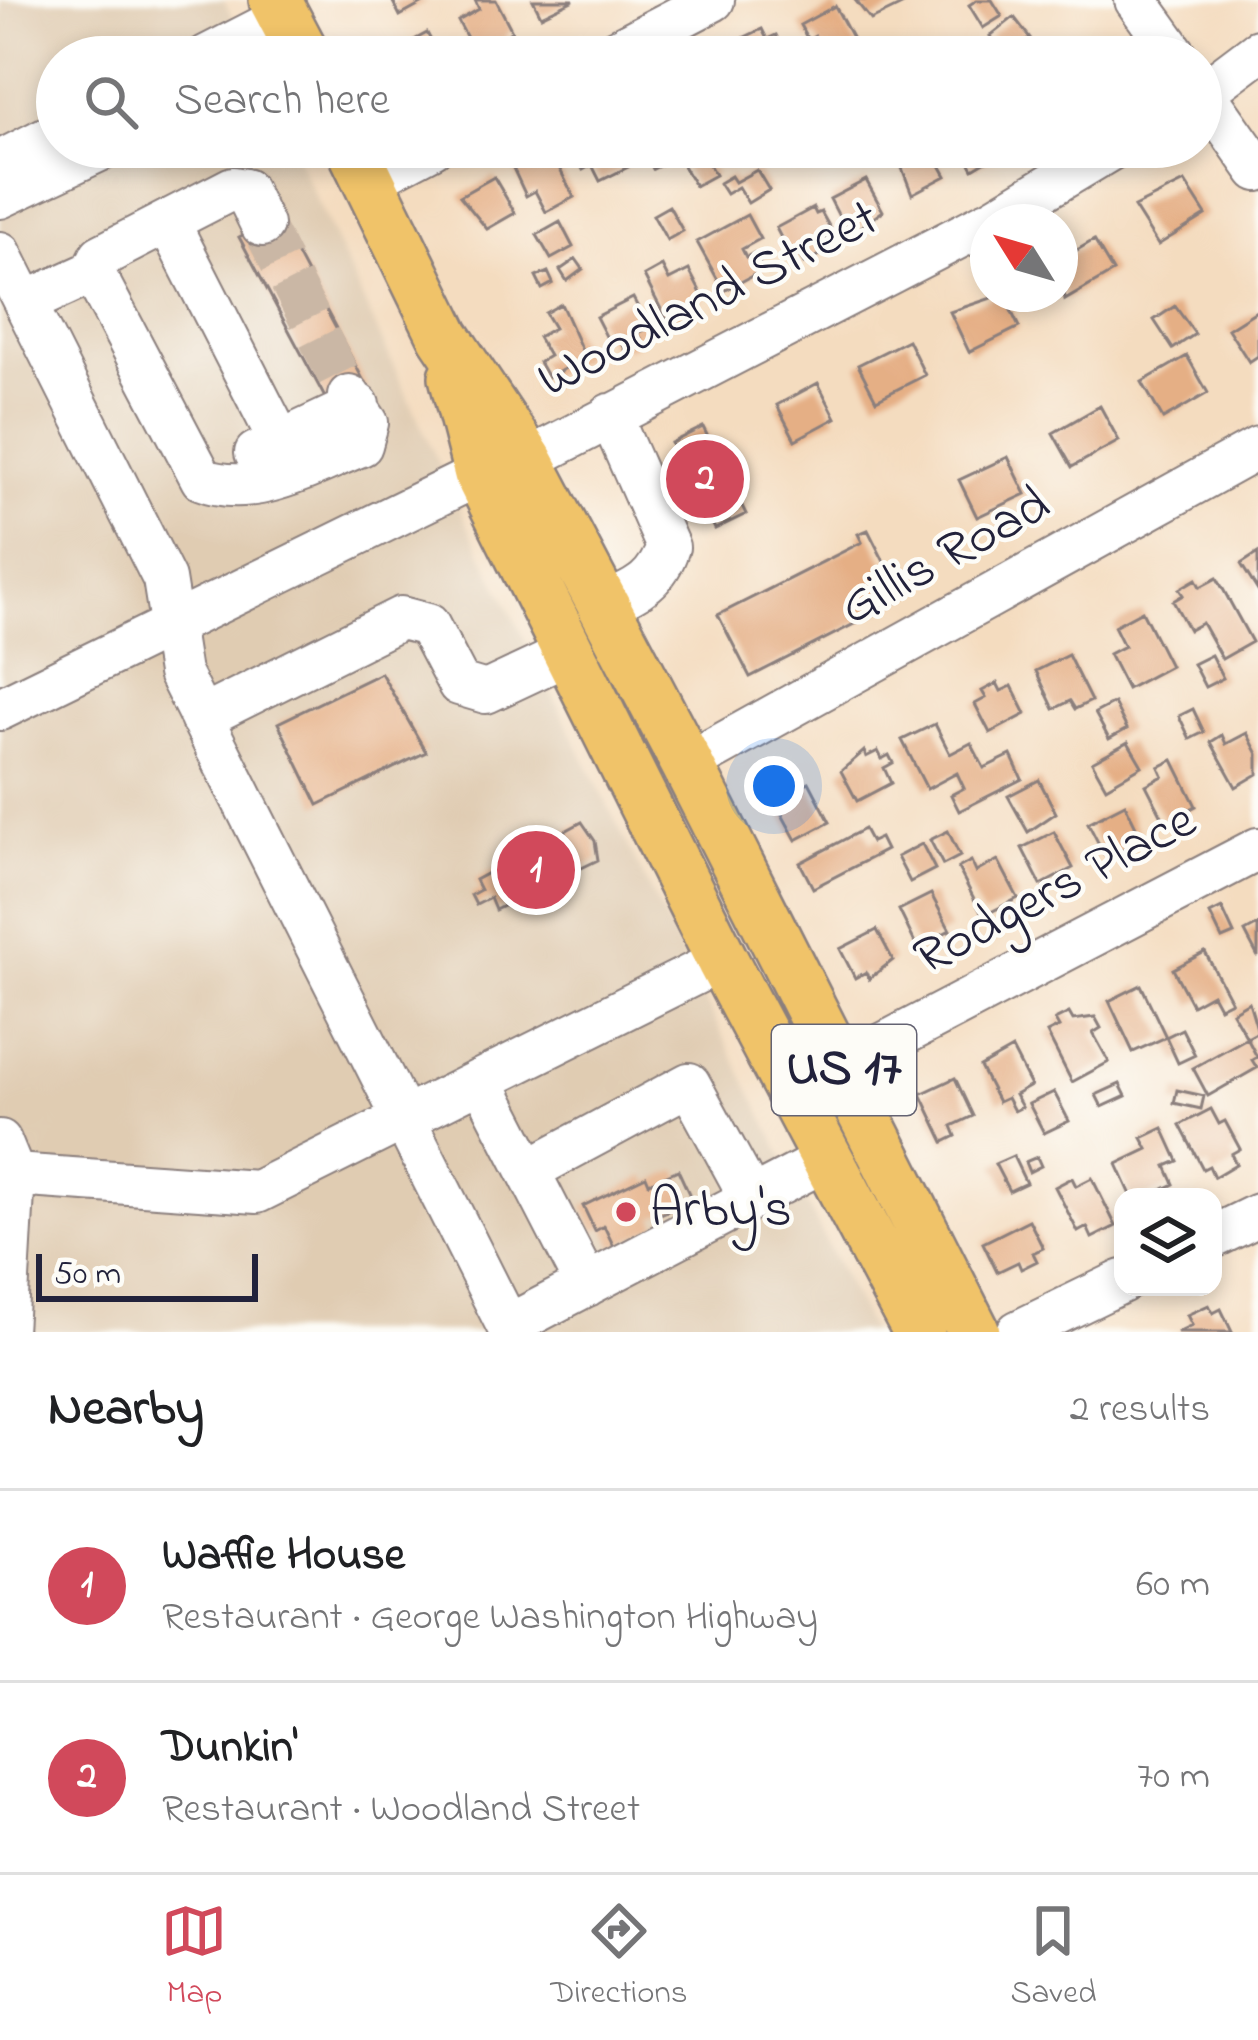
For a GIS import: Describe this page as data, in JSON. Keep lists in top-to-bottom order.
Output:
{
  "streets": {
    "main road": ["US 17"],
    "street": ["Woodland Street", "Gillis Road", "Rodgers Place"]
  },
  "crossings": [
    ["Woodland Street", "US 17"],
    ["Gillis Road", "US 17"],
    ["Rodgers Place", "US 17"]
  ],
  "places": ["Arby's"],
  "scale_bar": "50 m",
  "north": "top left",
  "page": {
    "search": "Search here",
    "pins": ["2", "1"],
    "scale": "50 m",
    "heading": ["Nearby", "2 results"],
    "list": [
      {
        "mark": "1",
        "name": "Waffle House",
        "note": "Restaurant · George Washington Highway",
        "value": "60 m"
      },
      {
        "mark": "2",
        "name": "Dunkin'",
        "note": "Restaurant · Woodland Street",
        "value": "70 m"
      }
    ],
    "nav": ["Map", "Directions", "Saved"]
  }
}
